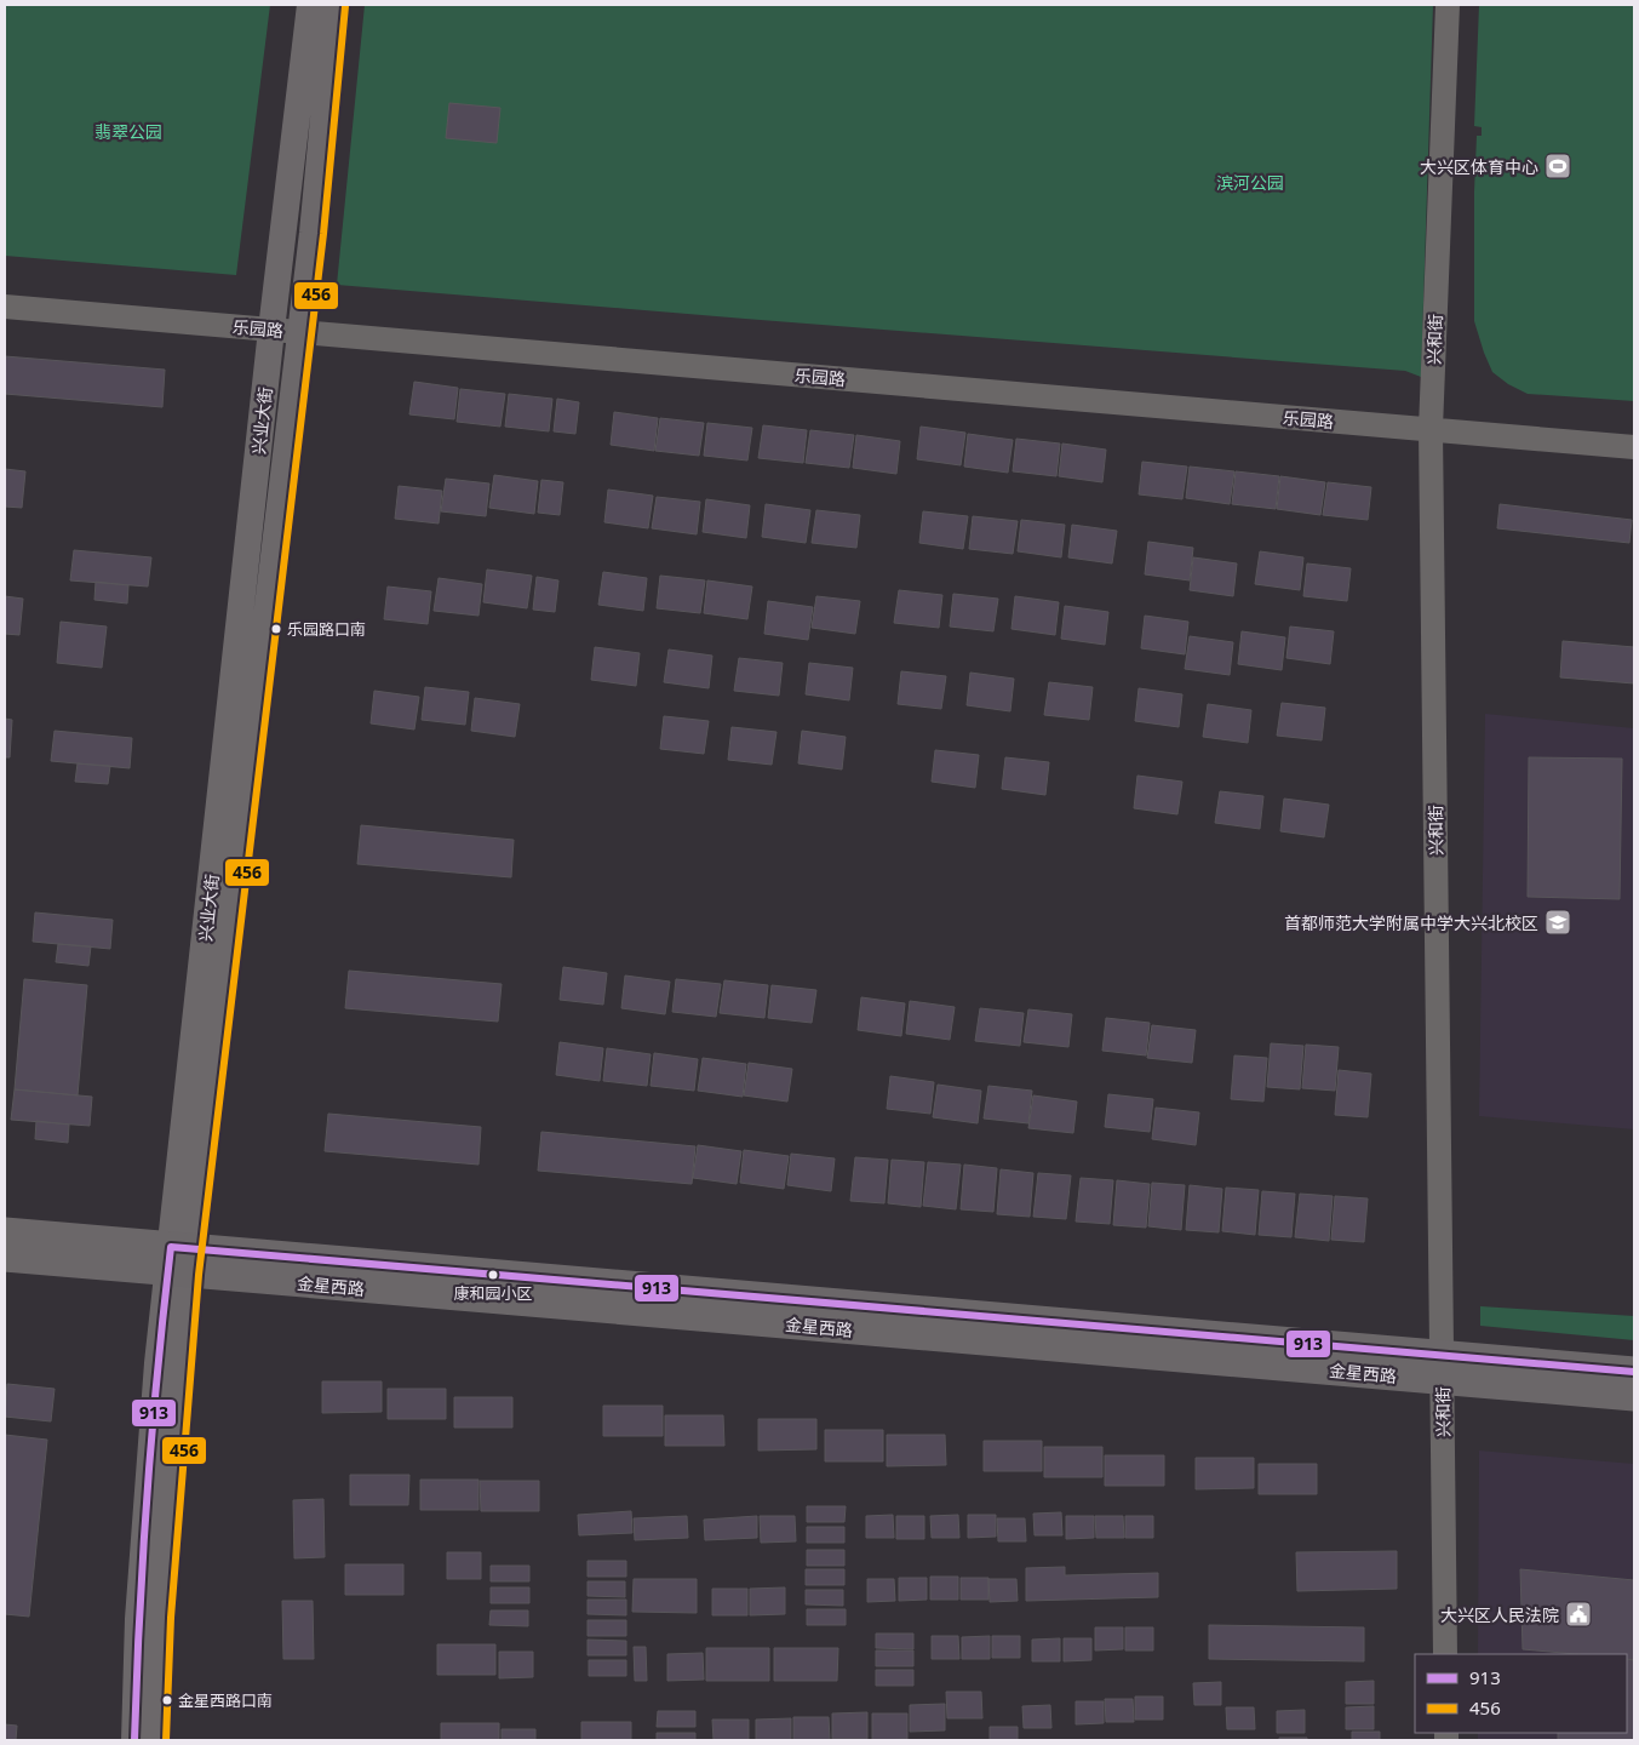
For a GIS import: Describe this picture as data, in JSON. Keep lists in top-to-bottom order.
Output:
{
  "streets": {
    "main road": ["兴业大街", "金星西路"],
    "street": ["乐园路", "兴和街"]
  },
  "crossings": [
    ["乐园路", "兴和街"],
    ["乐园路", "兴业大街"],
    ["兴和街", "金星西路"],
    ["兴业大街", "金星西路"]
  ],
  "parks": ["翡翠公园", "滨河公园"],
  "places": {
    "sports": ["大兴区体育中心"],
    "other": ["乐园路口南", "康和园小区", "金星西路口南"],
    "school or university": ["首都师范大学附属中学大兴北校区"],
    "public building": ["大兴区人民法院"]
  },
  "lines": ["transit line 456", "transit line 913"],
  "legend": ["913", "456"]
}
